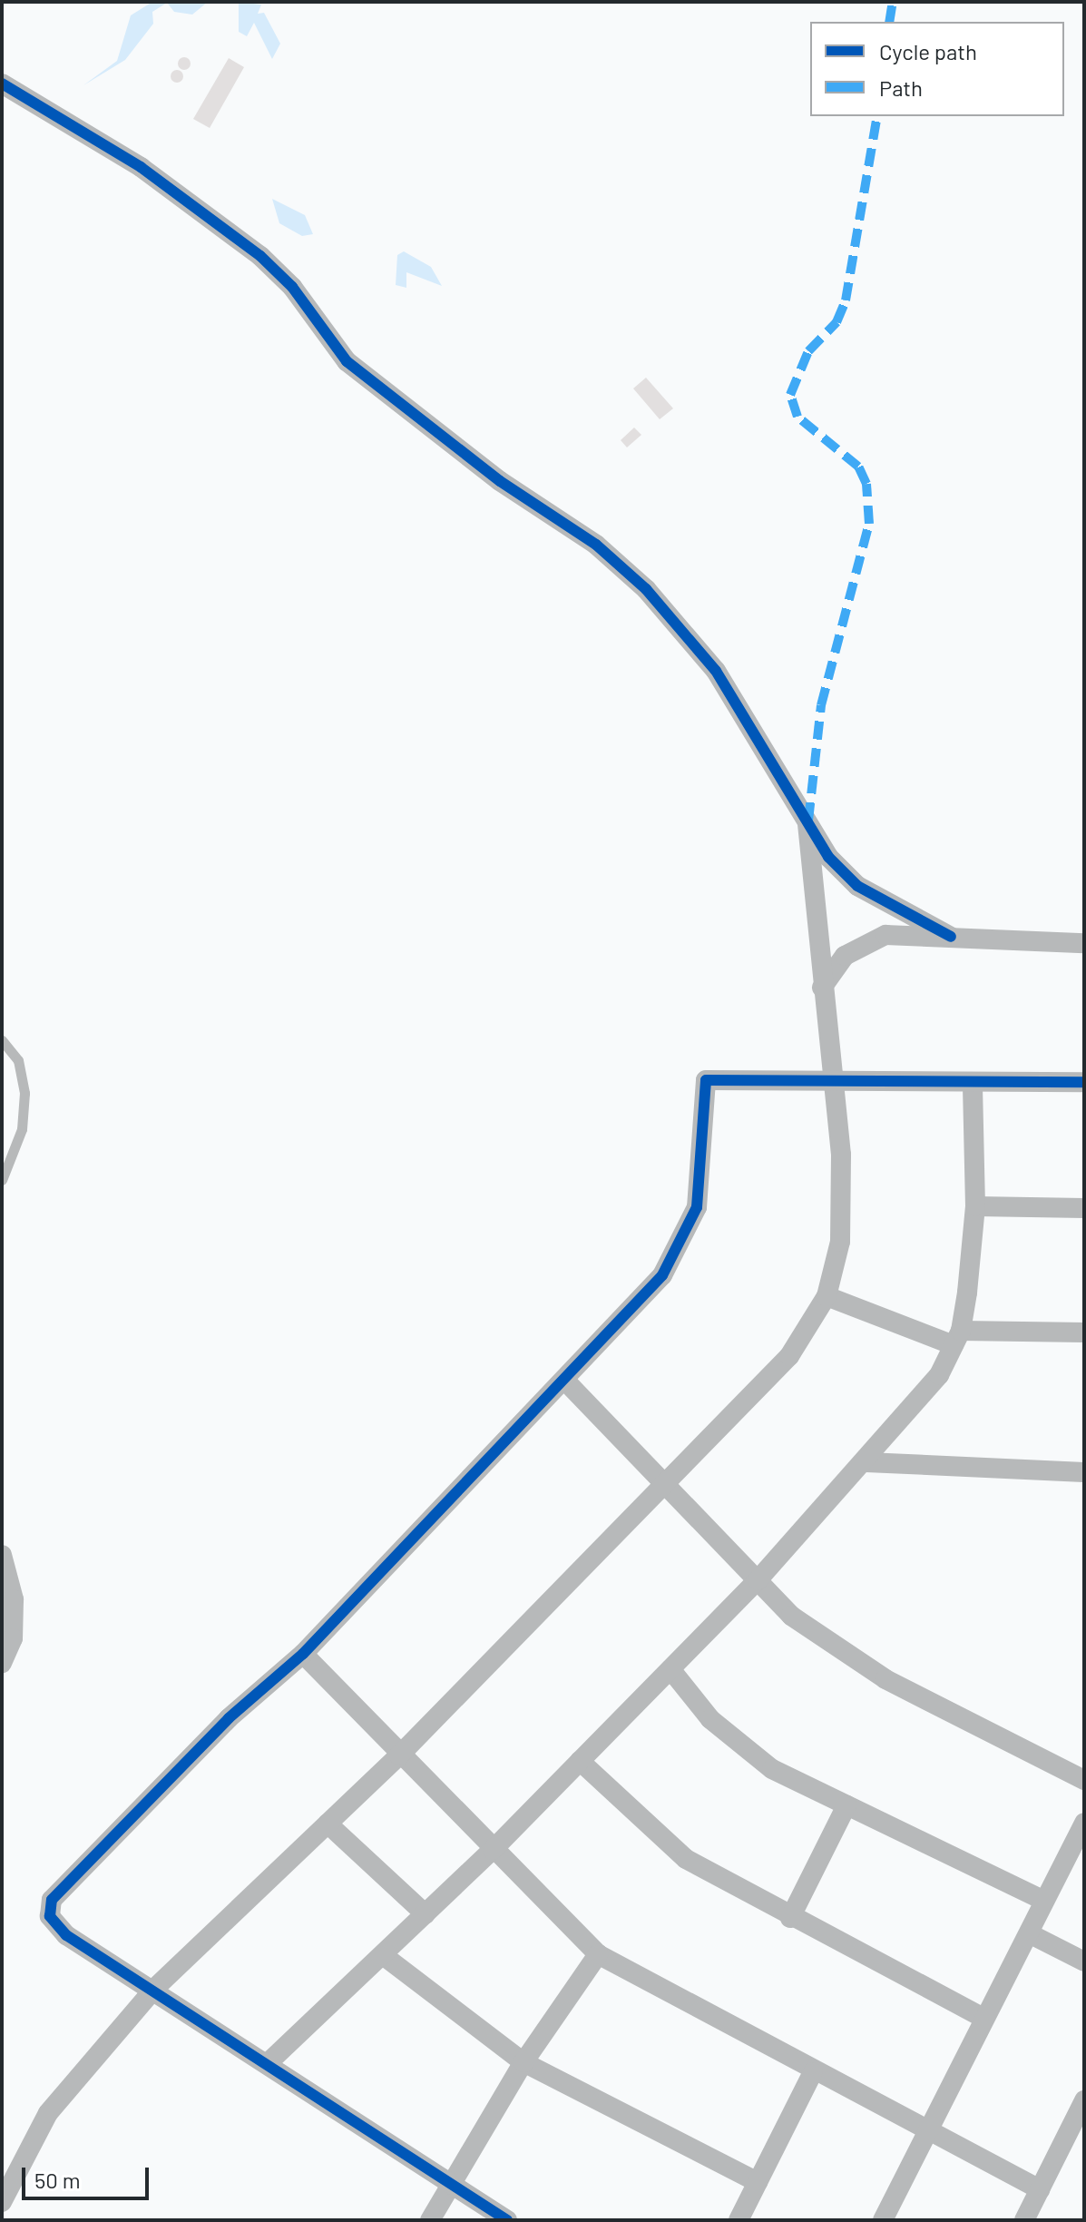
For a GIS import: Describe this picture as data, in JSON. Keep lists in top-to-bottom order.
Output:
{
  "legend": ["Cycle path", "Path"],
  "scale_bar": "50 m"
}
